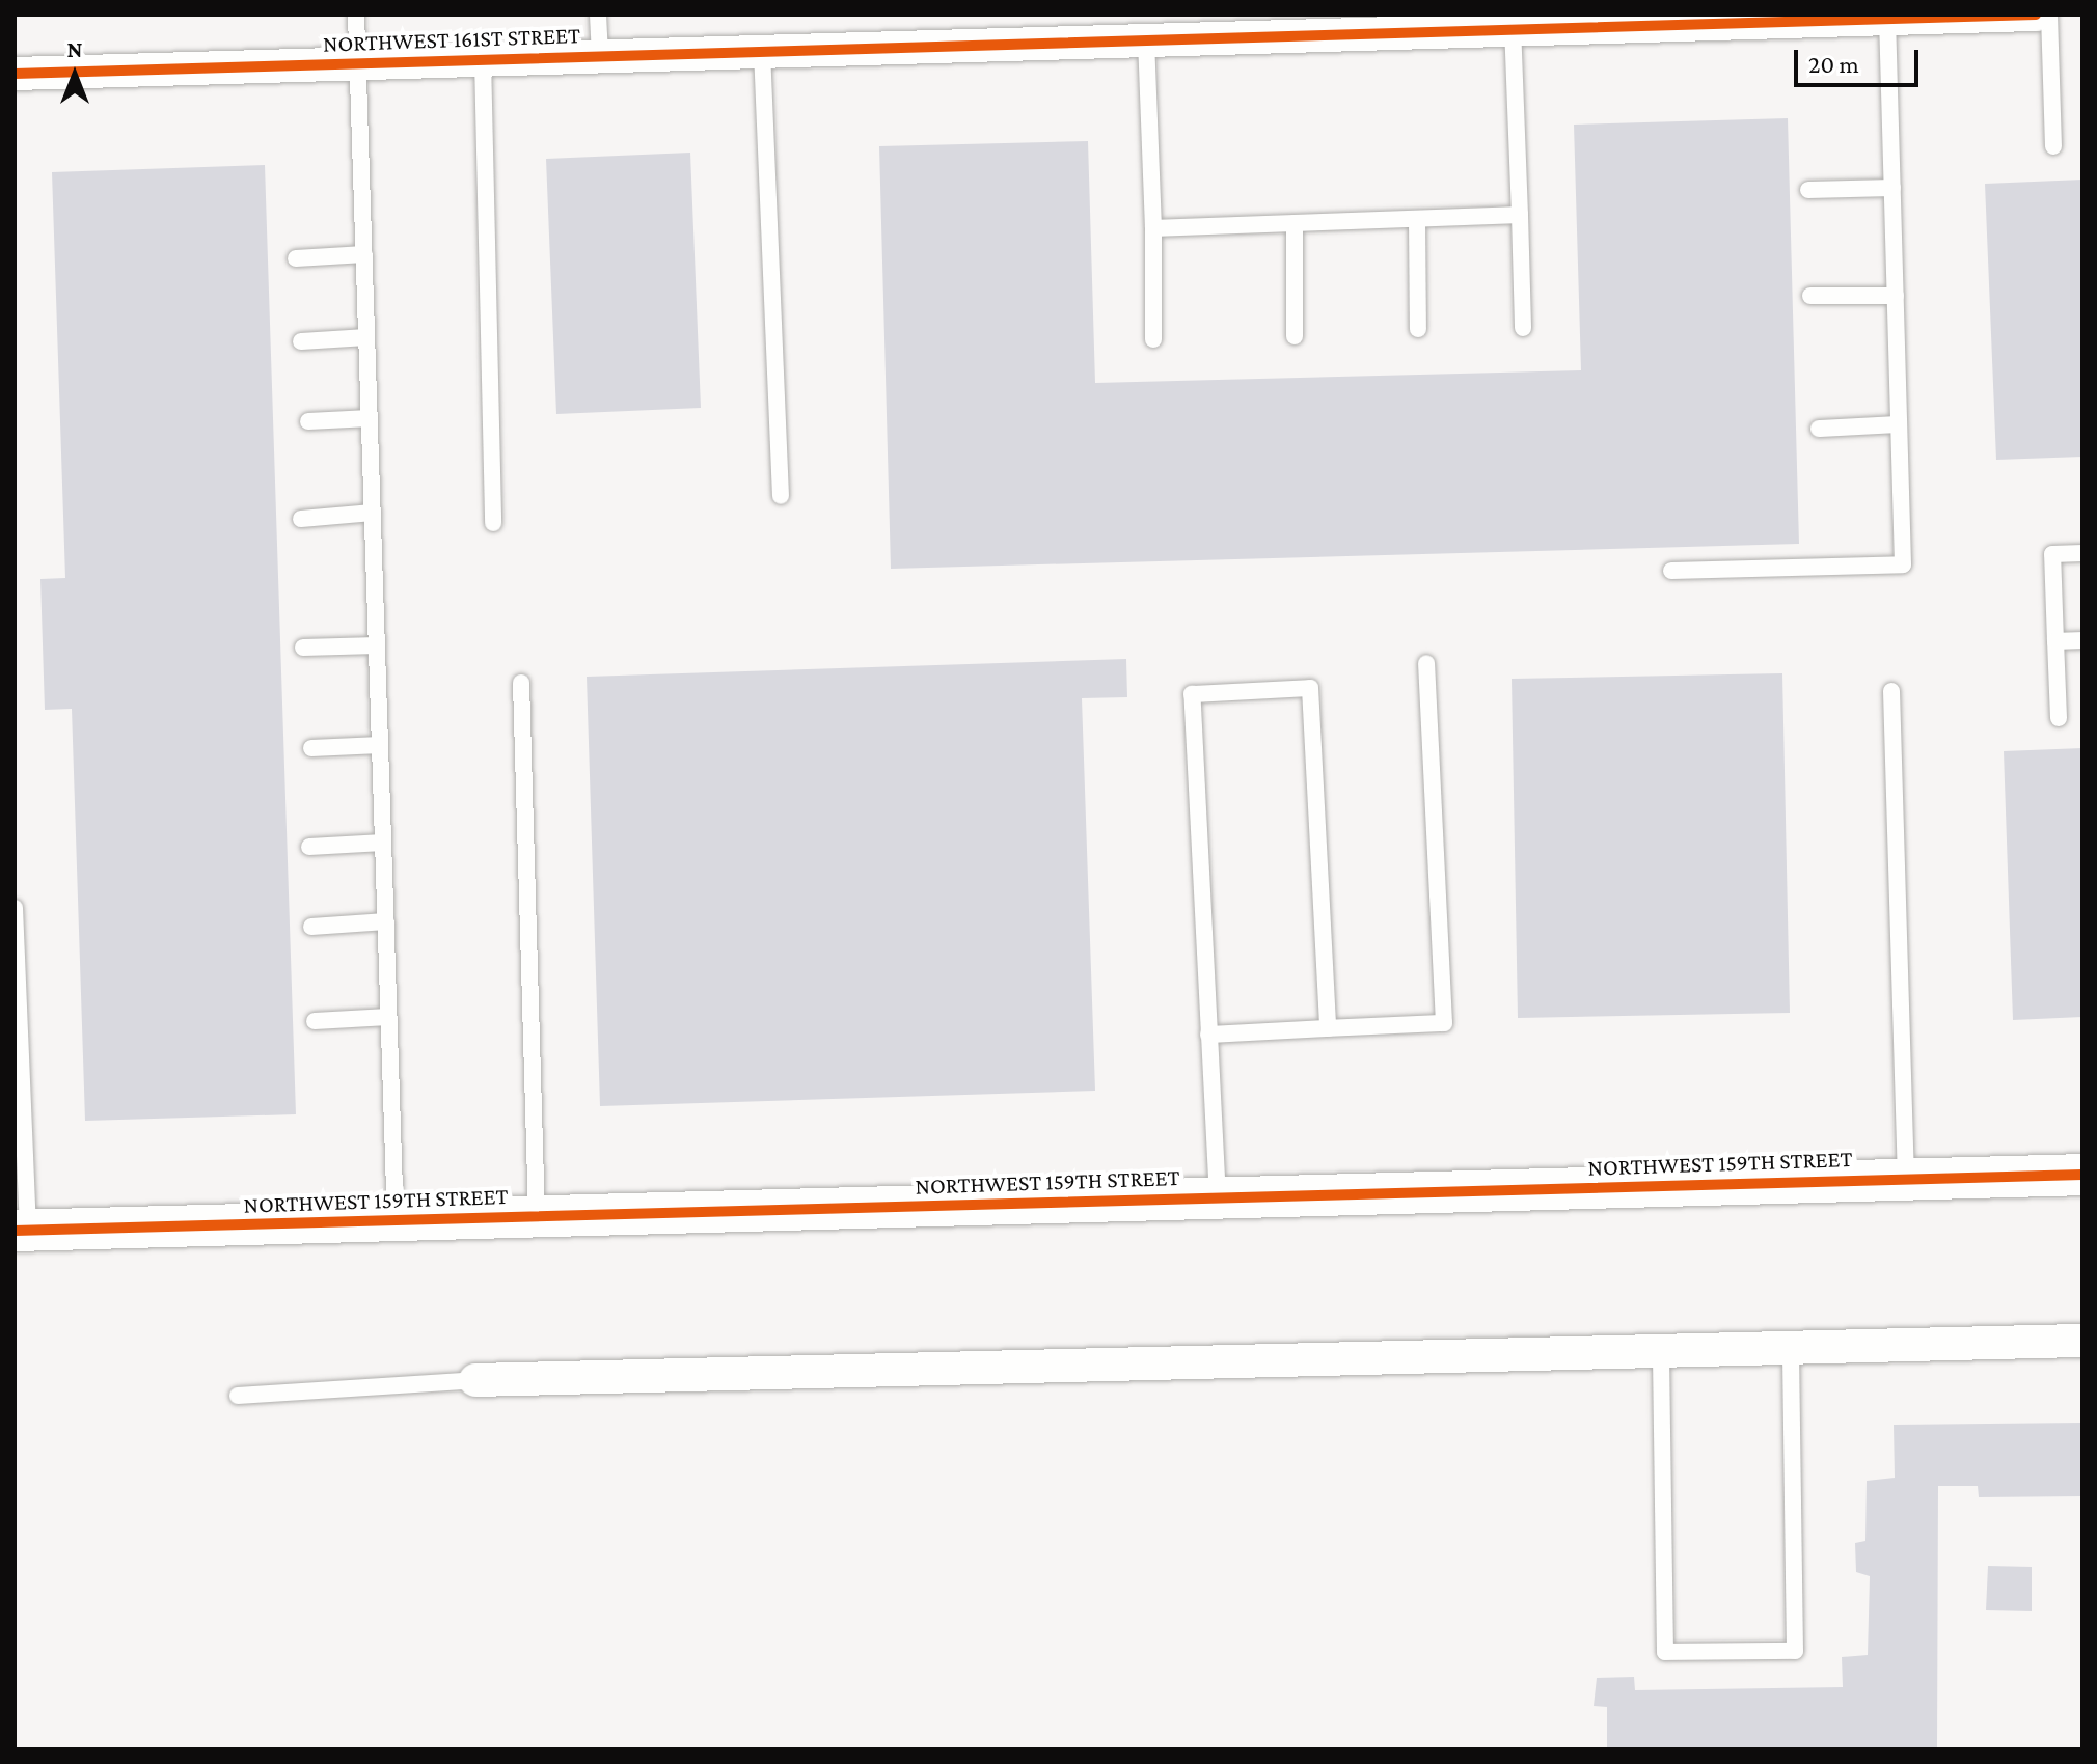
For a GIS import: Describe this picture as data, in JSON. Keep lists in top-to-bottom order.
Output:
{
  "streets": {
    "street": ["NORTHWEST 161ST STREET", "NORTHWEST 159TH STREET"]
  },
  "scale_bar": "20 m",
  "north": "top"
}
